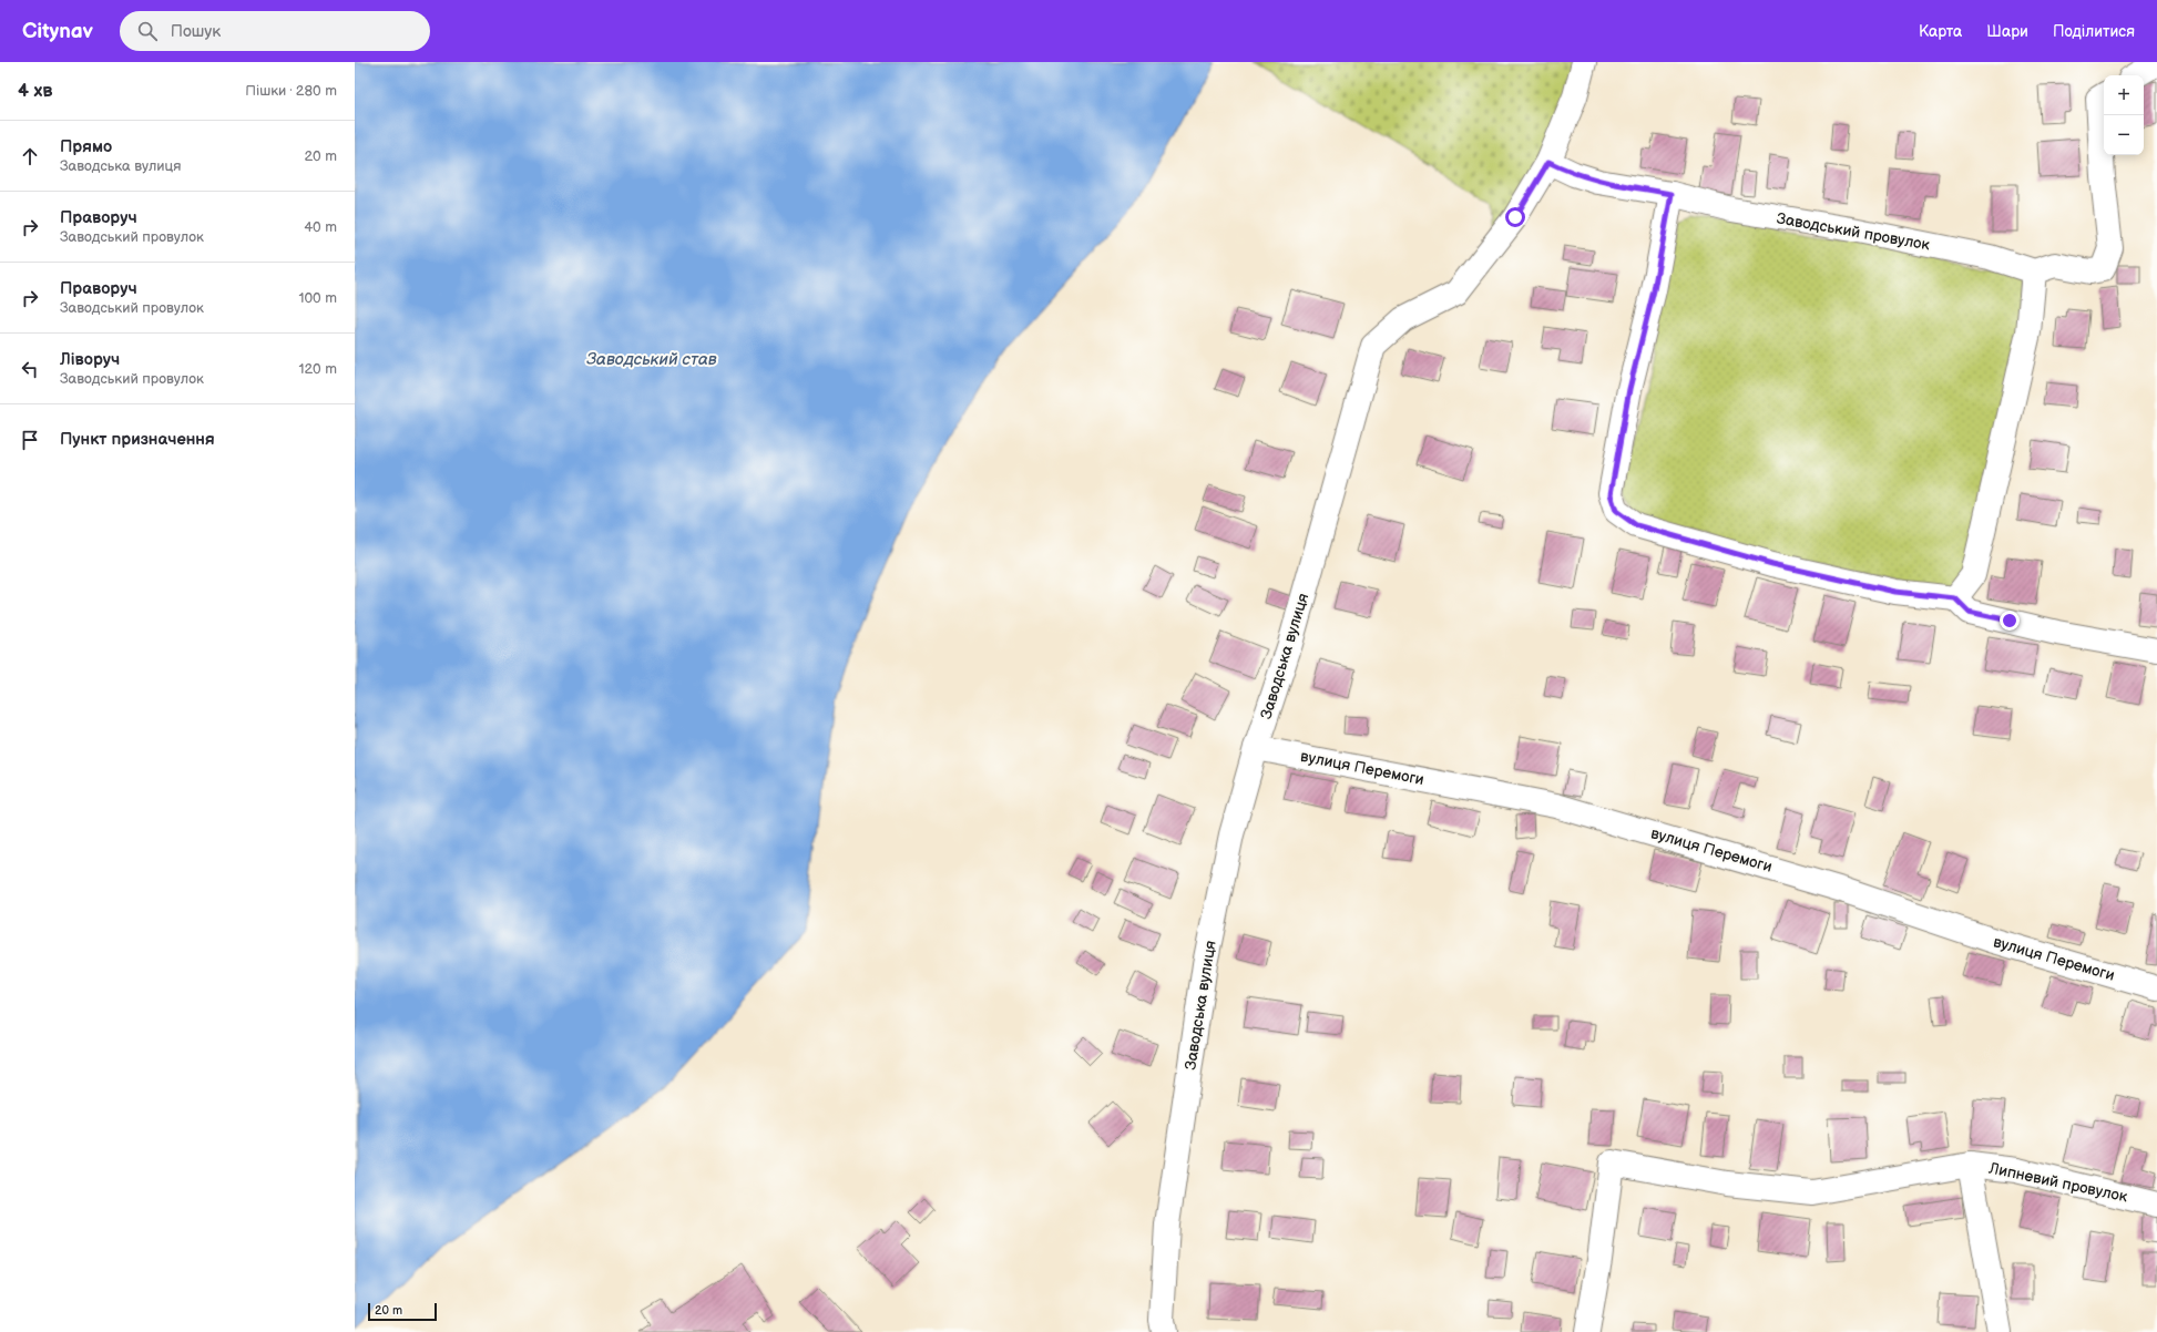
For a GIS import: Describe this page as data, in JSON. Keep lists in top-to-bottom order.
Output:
{
  "streets": {
    "street": [
      "Заводський провулок",
      "Заводська вулиця",
      "вулиця Перемоги",
      "Липневий провулок"
    ]
  },
  "crossings": [
    ["Заводський провулок", "Заводська вулиця"],
    ["Заводська вулиця", "вулиця Перемоги"]
  ],
  "water": ["Заводський став"],
  "scale_bar": "20 m",
  "page": {
    "header": "Citynav",
    "search": "Пошук",
    "nav": ["Карта", "Шари", "Поділитися"],
    "heading": ["4 хв", "Пішки · 280 m"],
    "map_buttons": ["+", "−"],
    "list": [
      ["Прямо", "Заводська вулиця", "20 m"],
      ["Праворуч", "Заводський провулок", "40 m"],
      ["Праворуч", "Заводський провулок", "100 m"],
      ["Ліворуч", "Заводський провулок", "120 m"],
      "Пункт призначення"
    ],
    "scale": "20 m"
  }
}
